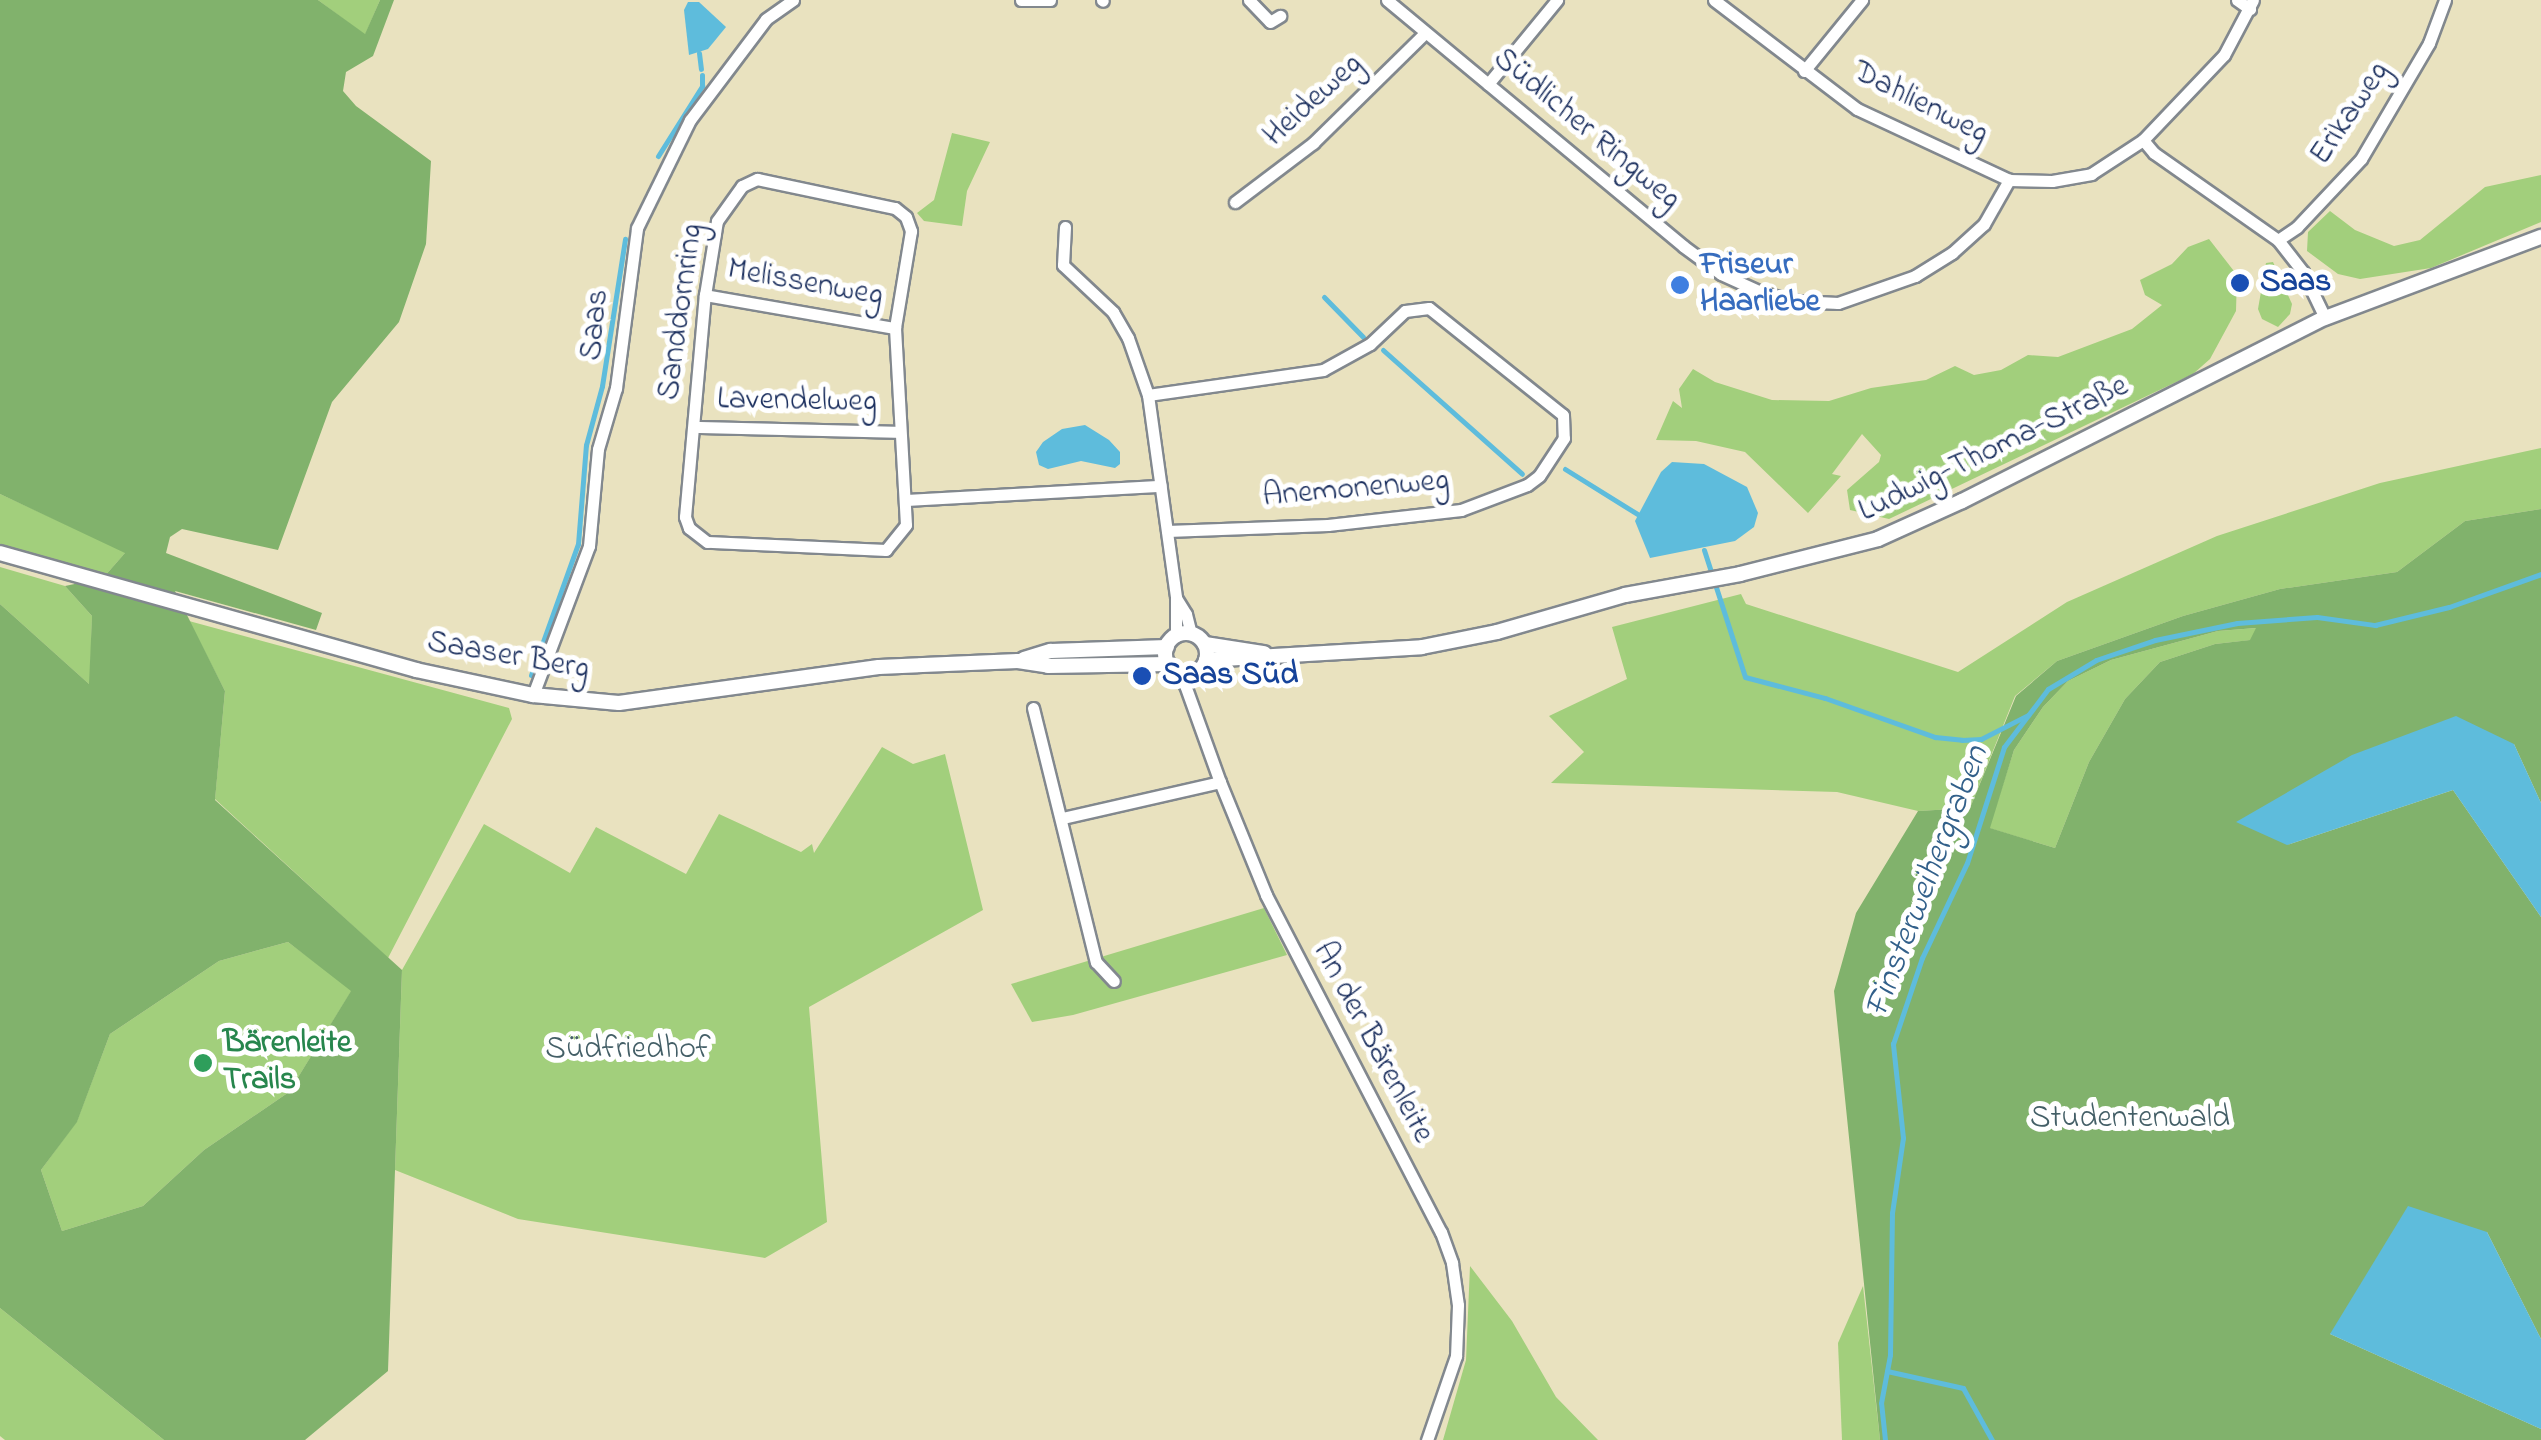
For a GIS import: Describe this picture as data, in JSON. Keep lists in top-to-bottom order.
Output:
{
  "streets": {
    "street": [
      "Heideweg",
      "Dahlienweg",
      "Erikaweg",
      "Südlicher Ringweg",
      "Melissenweg",
      "Sanddornring",
      "Saas",
      "Lavendelweg",
      "Ludwig-Thoma-Straße",
      "Anemonenweg",
      "Saaser Berg",
      "An der Bärenleite"
    ]
  },
  "crossings": [
    ["Heideweg", "Südlicher Ringweg"],
    ["Dahlienweg", "Südlicher Ringweg"],
    ["Melissenweg", "Sanddornring"],
    ["Sanddornring", "Lavendelweg"],
    ["Saas", "Saaser Berg"],
    ["Ludwig-Thoma-Straße", "Saaser Berg"],
    ["Ludwig-Thoma-Straße", "An der Bärenleite"],
    ["Saaser Berg", "An der Bärenleite"]
  ],
  "water": ["Finsterweihergraben"],
  "parks": ["Südfriedhof", "Studentenwald"],
  "places": [
    "Saas",
    "Friseur Haarliebe",
    "Saas Süd",
    "Bärenleite Trails"
  ]
}
